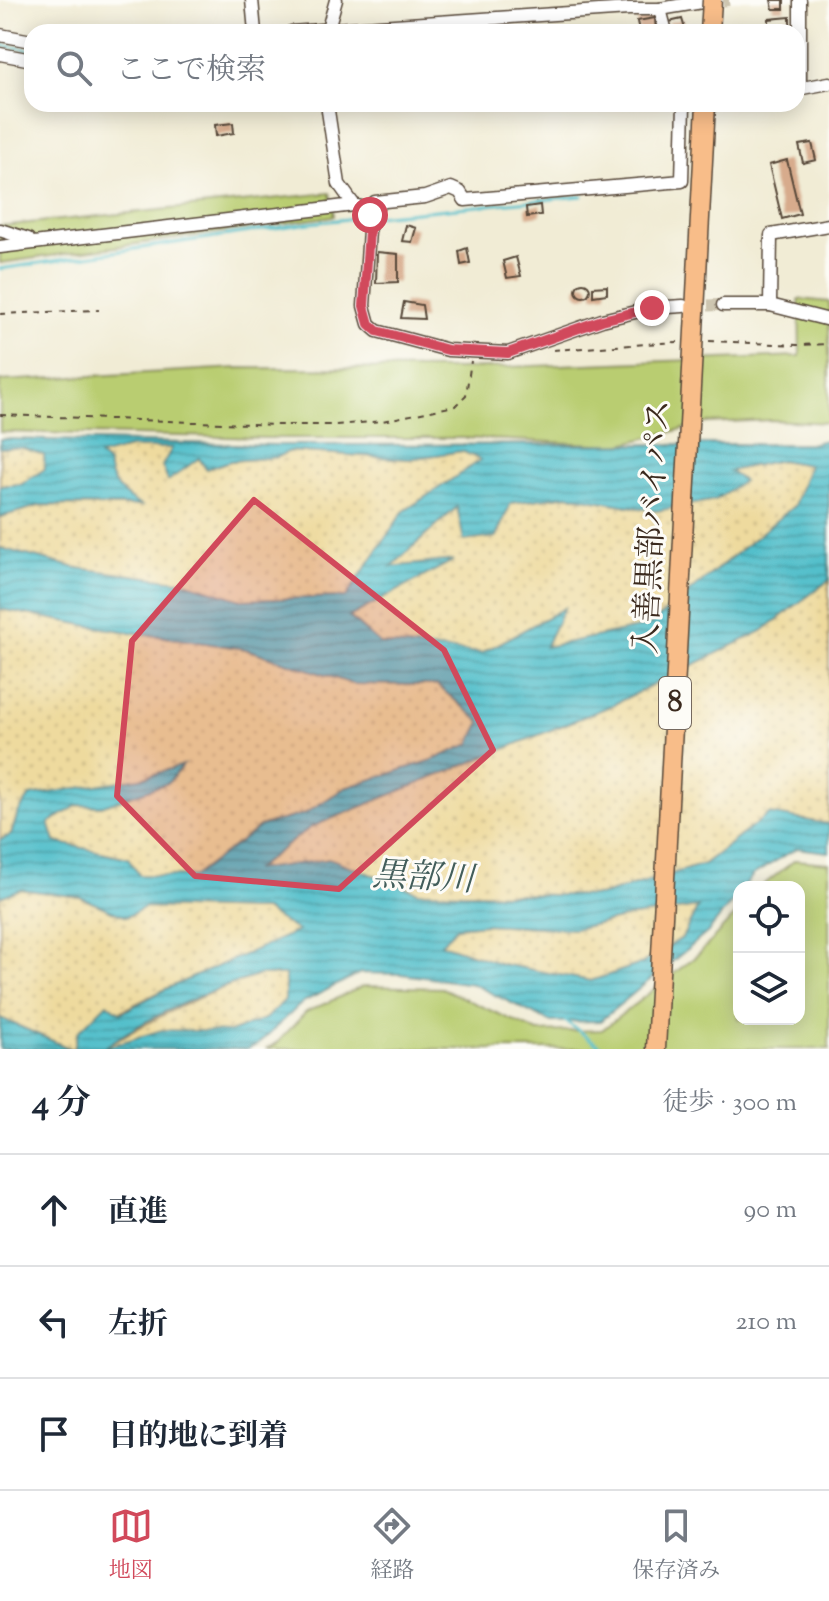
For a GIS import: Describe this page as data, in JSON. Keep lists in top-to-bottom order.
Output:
{
  "streets": {
    "highway": ["入善黒部バイパス", "8"]
  },
  "water": ["黒部川"],
  "page": {
    "search": "ここで検索",
    "heading": ["4 分", "徒歩 · 300 m"],
    "list": [
      ["直進", "90 m"],
      ["左折", "210 m"],
      "目的地に到着"
    ],
    "nav": ["地図", "経路", "保存済み"]
  }
}
